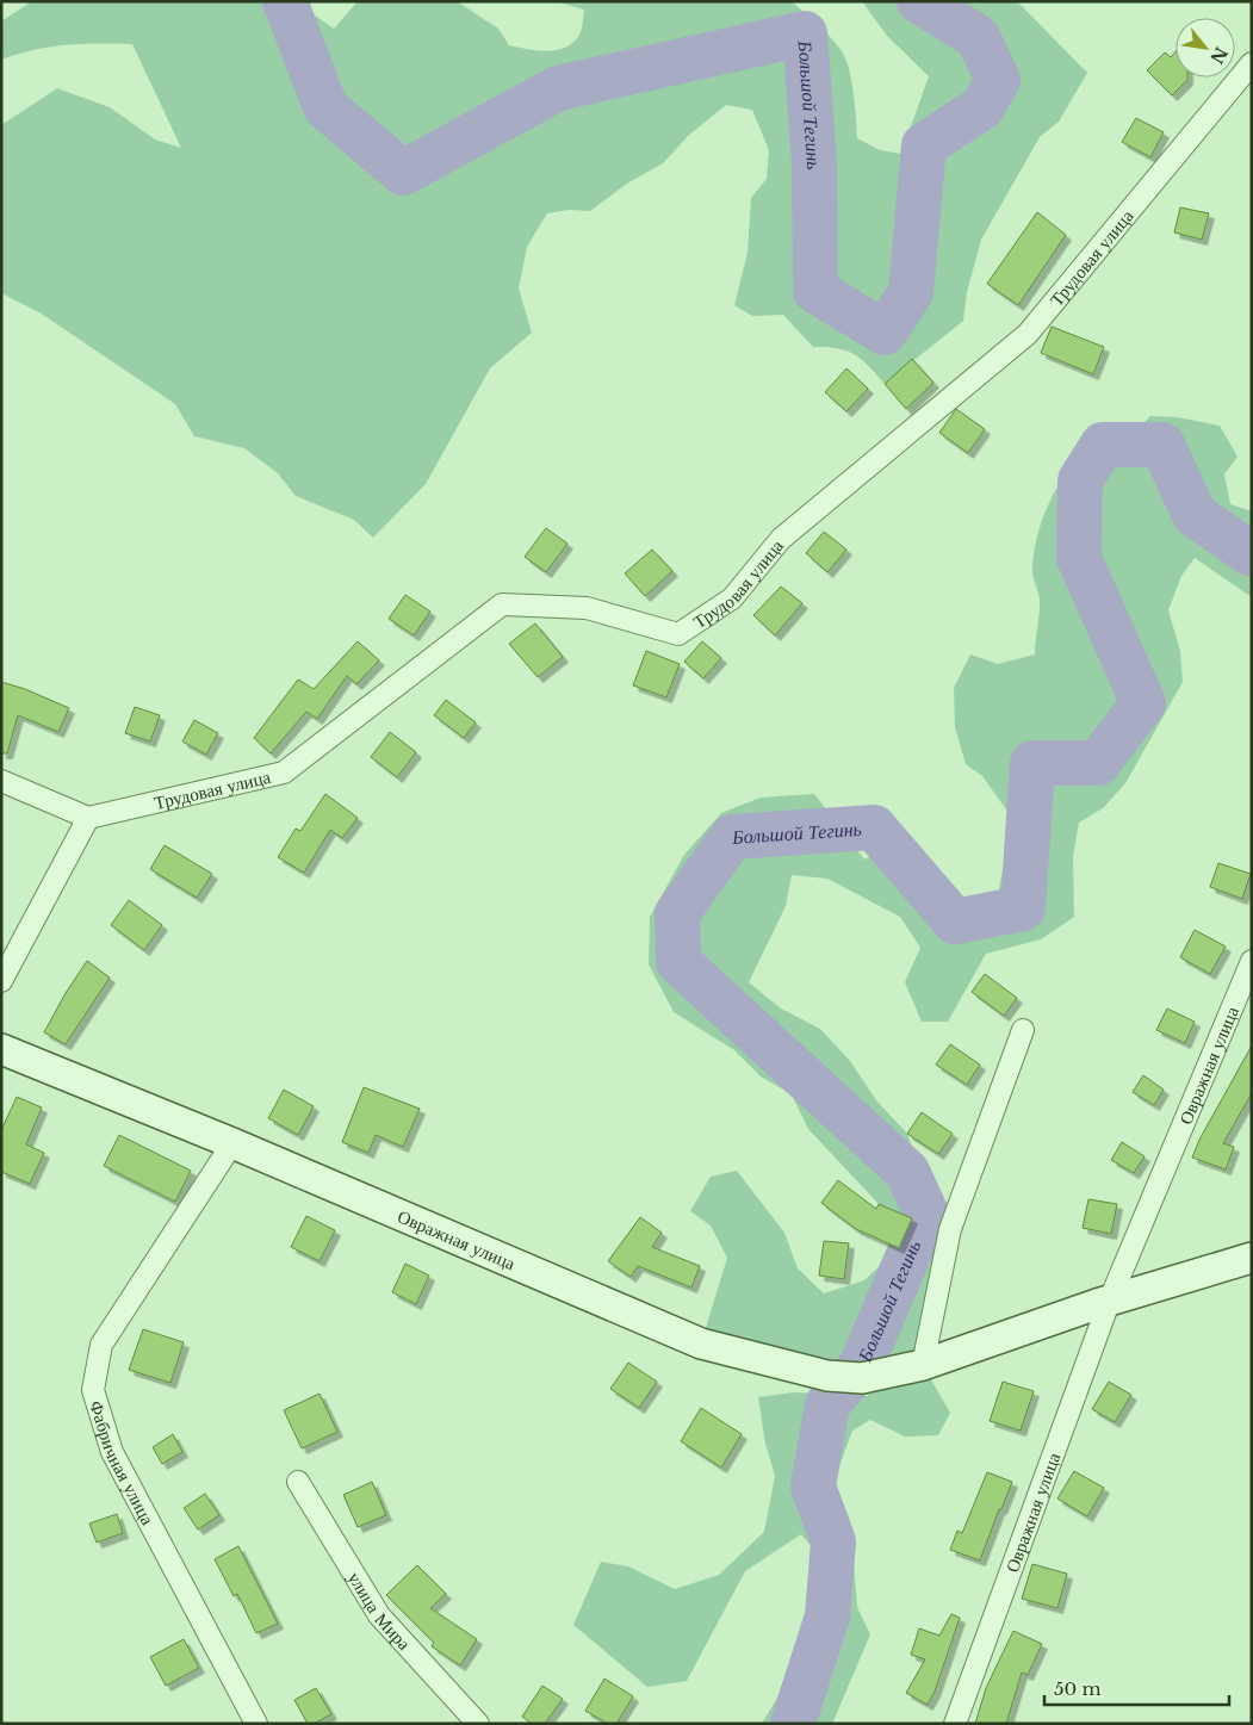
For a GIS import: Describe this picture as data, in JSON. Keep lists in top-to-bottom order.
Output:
{
  "streets": {
    "street": [
      "Трудовая улица",
      "Овражная улица",
      "Фабричная улица",
      "улица Мира"
    ]
  },
  "crossings": [
    ["Овражная улица", "Фабричная улица"]
  ],
  "water": ["Большой Тегинь"],
  "scale_bar": "50 m",
  "north": "bottom right"
}
